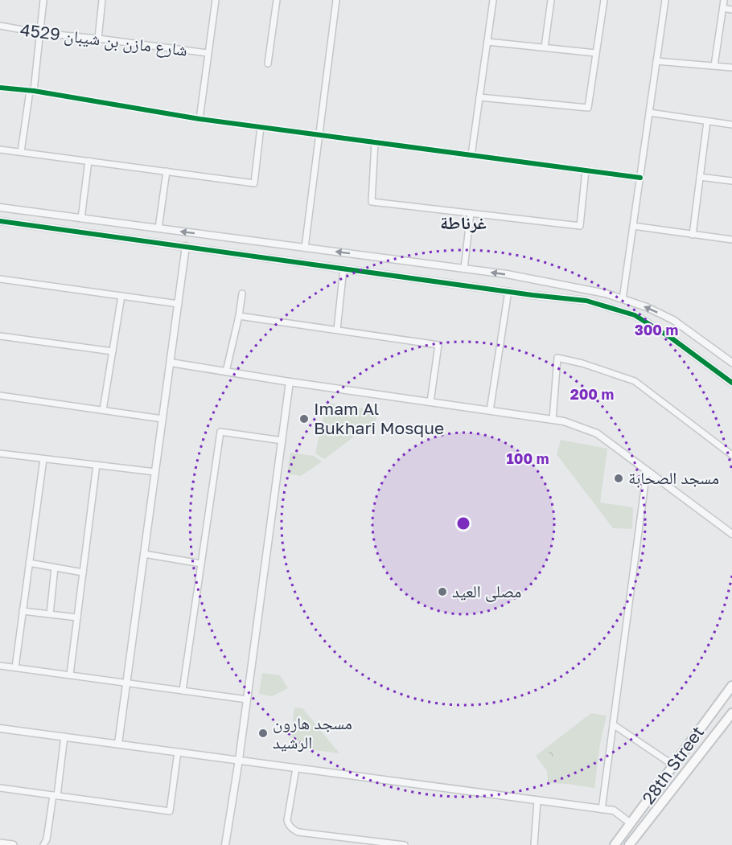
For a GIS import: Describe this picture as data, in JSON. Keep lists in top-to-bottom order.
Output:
{
  "streets": {
    "main road": ["28th Street"],
    "street": ["شارع مازن بن شيبان 4529"]
  },
  "districts": ["غرناطة"],
  "places": [
    "Imam Al Bukhari Mosque",
    "مسجد الصحابة",
    "مصلى العيد",
    "مسجد هارون الرشيد"
  ],
  "rings": ["300 m", "200 m", "100 m"]
}
